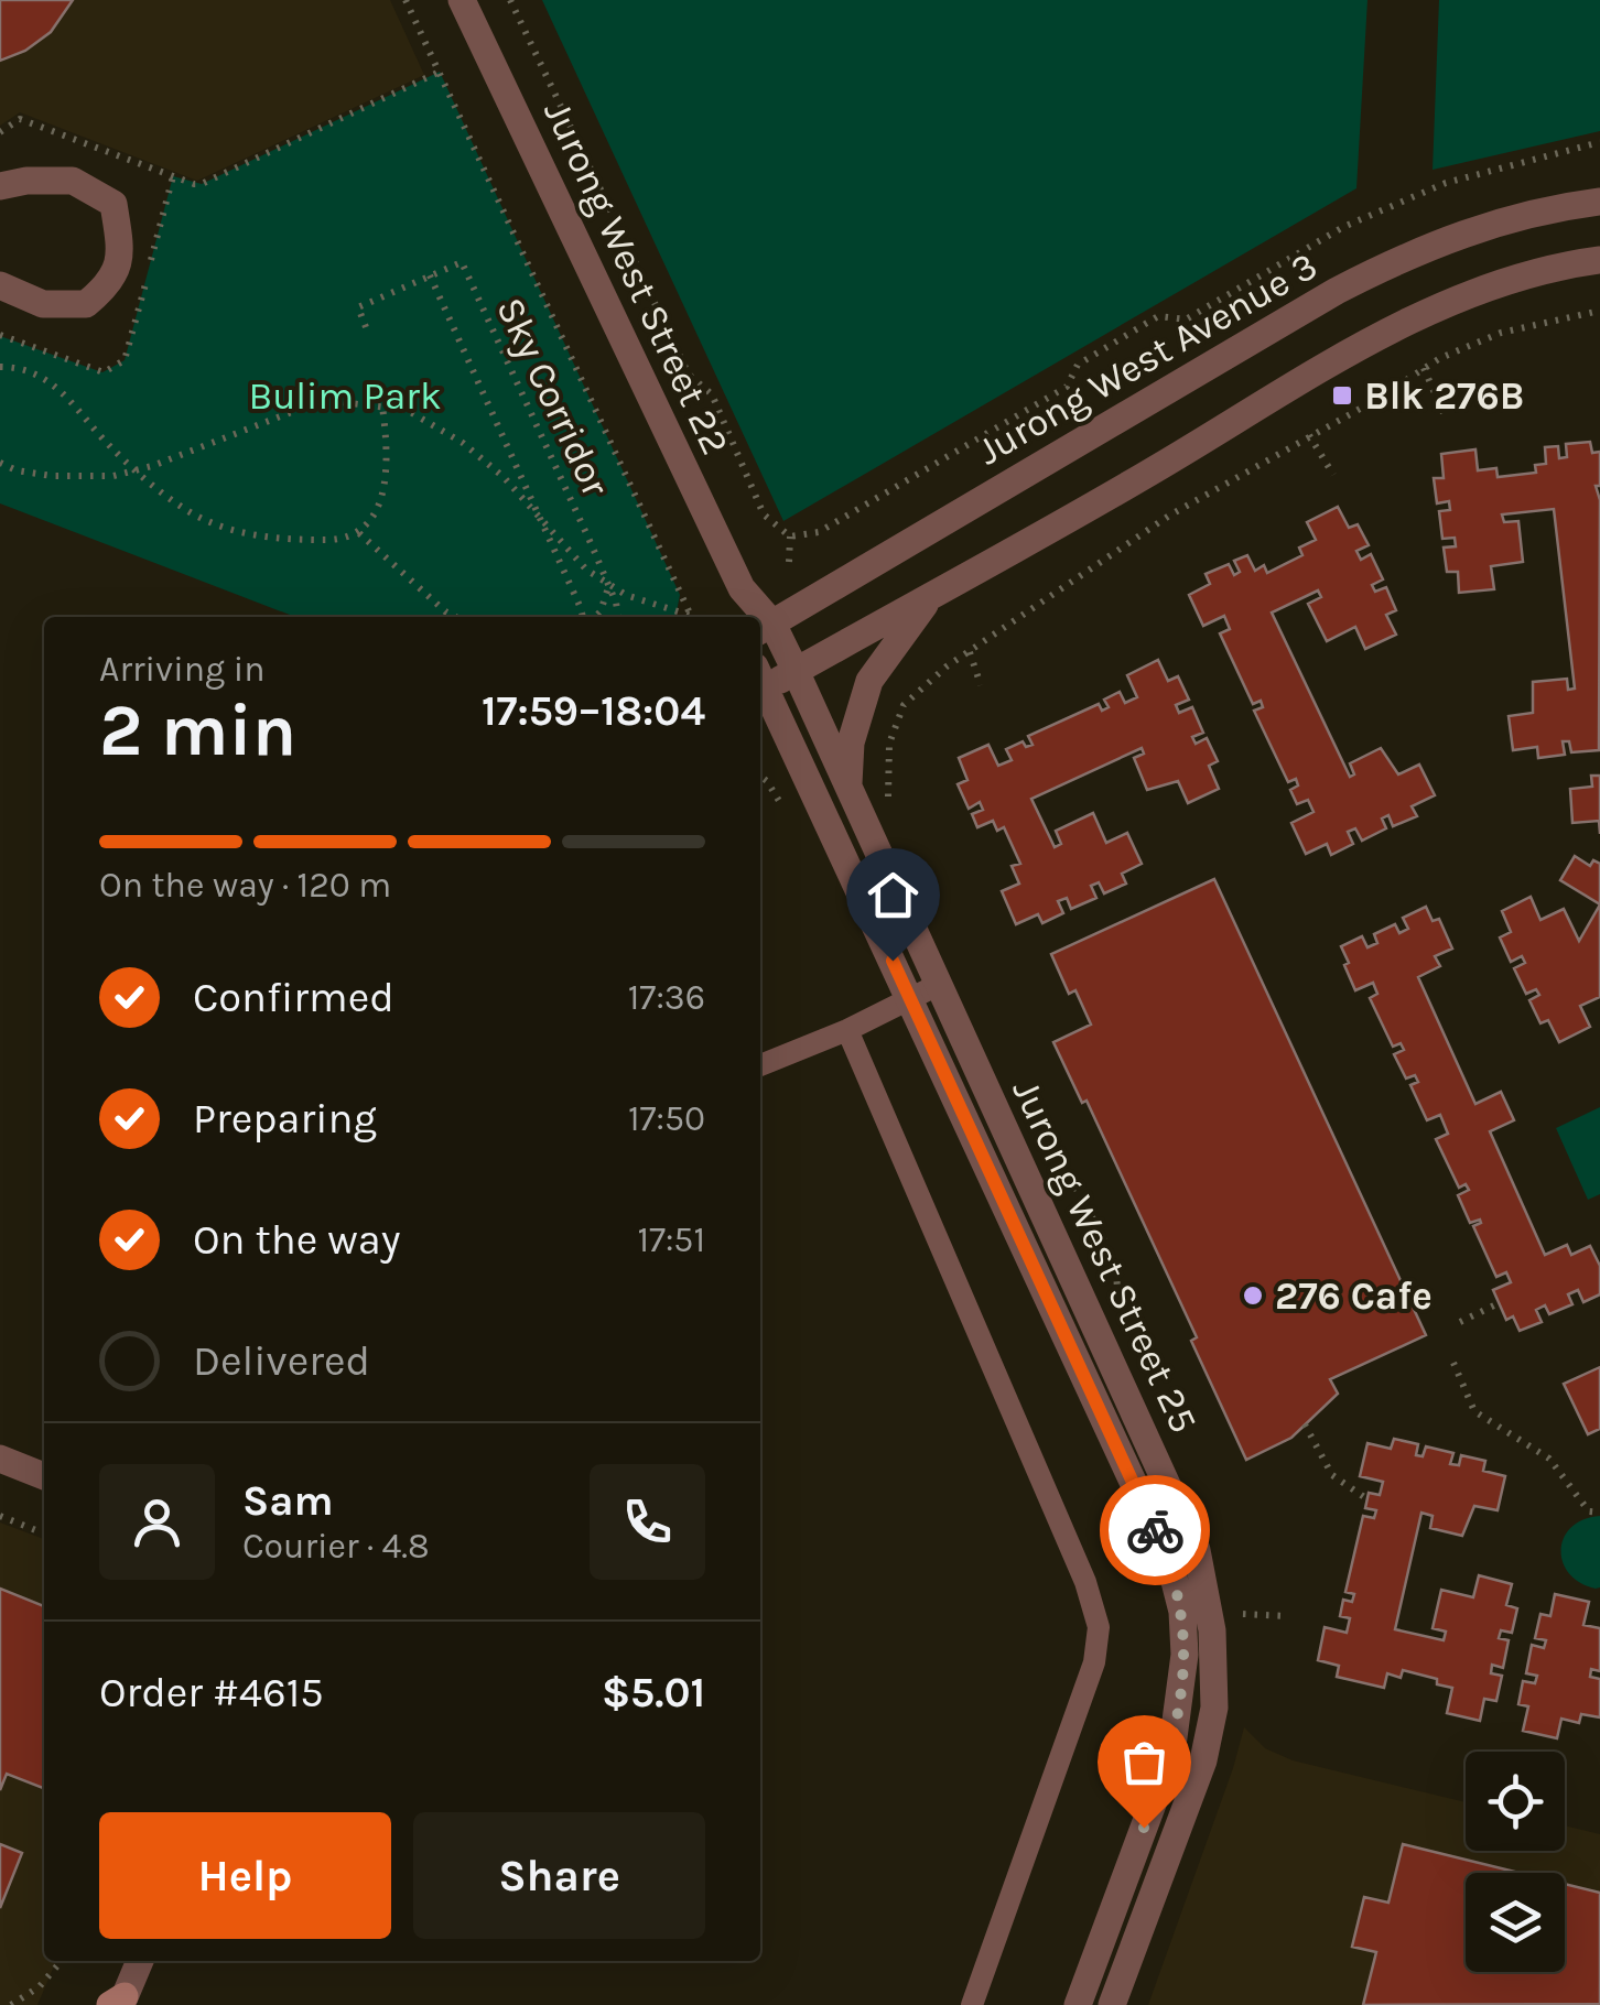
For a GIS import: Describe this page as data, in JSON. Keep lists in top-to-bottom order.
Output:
{
  "streets": {
    "street": ["Jurong West Street 22", "Jurong West Avenue 3", "Jurong West Street 25"],
    "path": ["Sky Corridor"]
  },
  "crossings": [
    ["Jurong West Avenue 3", "Jurong West Street 25"]
  ],
  "parks": ["Bulim Park"],
  "places": {
    "transit": ["Blk 276B"],
    "other": ["276 Cafe"]
  },
  "page": {
    "heading": ["2 min", "Arriving in", "17:59–18:04"],
    "panel": [
      "Sam",
      "Courier · 4.8",
      "Order #4615",
      "$5.01"
    ],
    "bar": "On the way · 120 m",
    "list": [
      ["Confirmed", "17:36"],
      ["Preparing", "17:50"],
      ["On the way", "17:51"],
      "Delivered"
    ],
    "buttons": ["Help", "Share"]
  }
}
